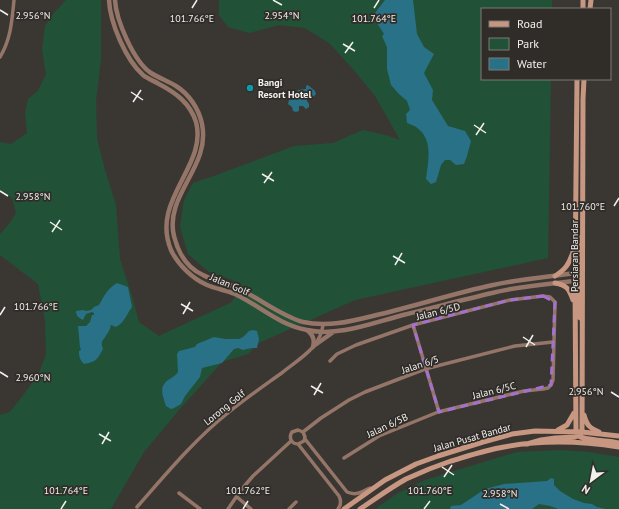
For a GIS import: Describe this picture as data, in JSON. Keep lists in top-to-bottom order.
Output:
{
  "streets": {
    "main road": ["Persiaran Bandar", "Jalan Pusat Bandar"],
    "street": [
      "Jalan Golf",
      "Jalan 6/5D",
      "Jalan 6/5",
      "Jalan 6/5C",
      "Lorong Golf",
      "Jalan 6/5B"
    ]
  },
  "crossings": [
    ["Persiaran Bandar", "Jalan Golf"],
    ["Persiaran Bandar", "Jalan Pusat Bandar"],
    ["Jalan Golf", "Lorong Golf"],
    ["Jalan 6/5D", "Jalan 6/5"],
    ["Jalan 6/5D", "Jalan 6/5C"],
    ["Jalan 6/5", "Jalan 6/5C"],
    ["Jalan 6/5C", "Jalan 6/5B"]
  ],
  "places": ["Bangi Resort Hotel"],
  "legend": ["Road", "Park", "Water"],
  "north": "bottom left",
  "coordinates": [
    "2.954°N",
    "2.956°N",
    "101.766°E",
    "101.764°E",
    "2.958°N",
    "101.760°E",
    "2.960°N",
    "101.762°E"
  ]
}
